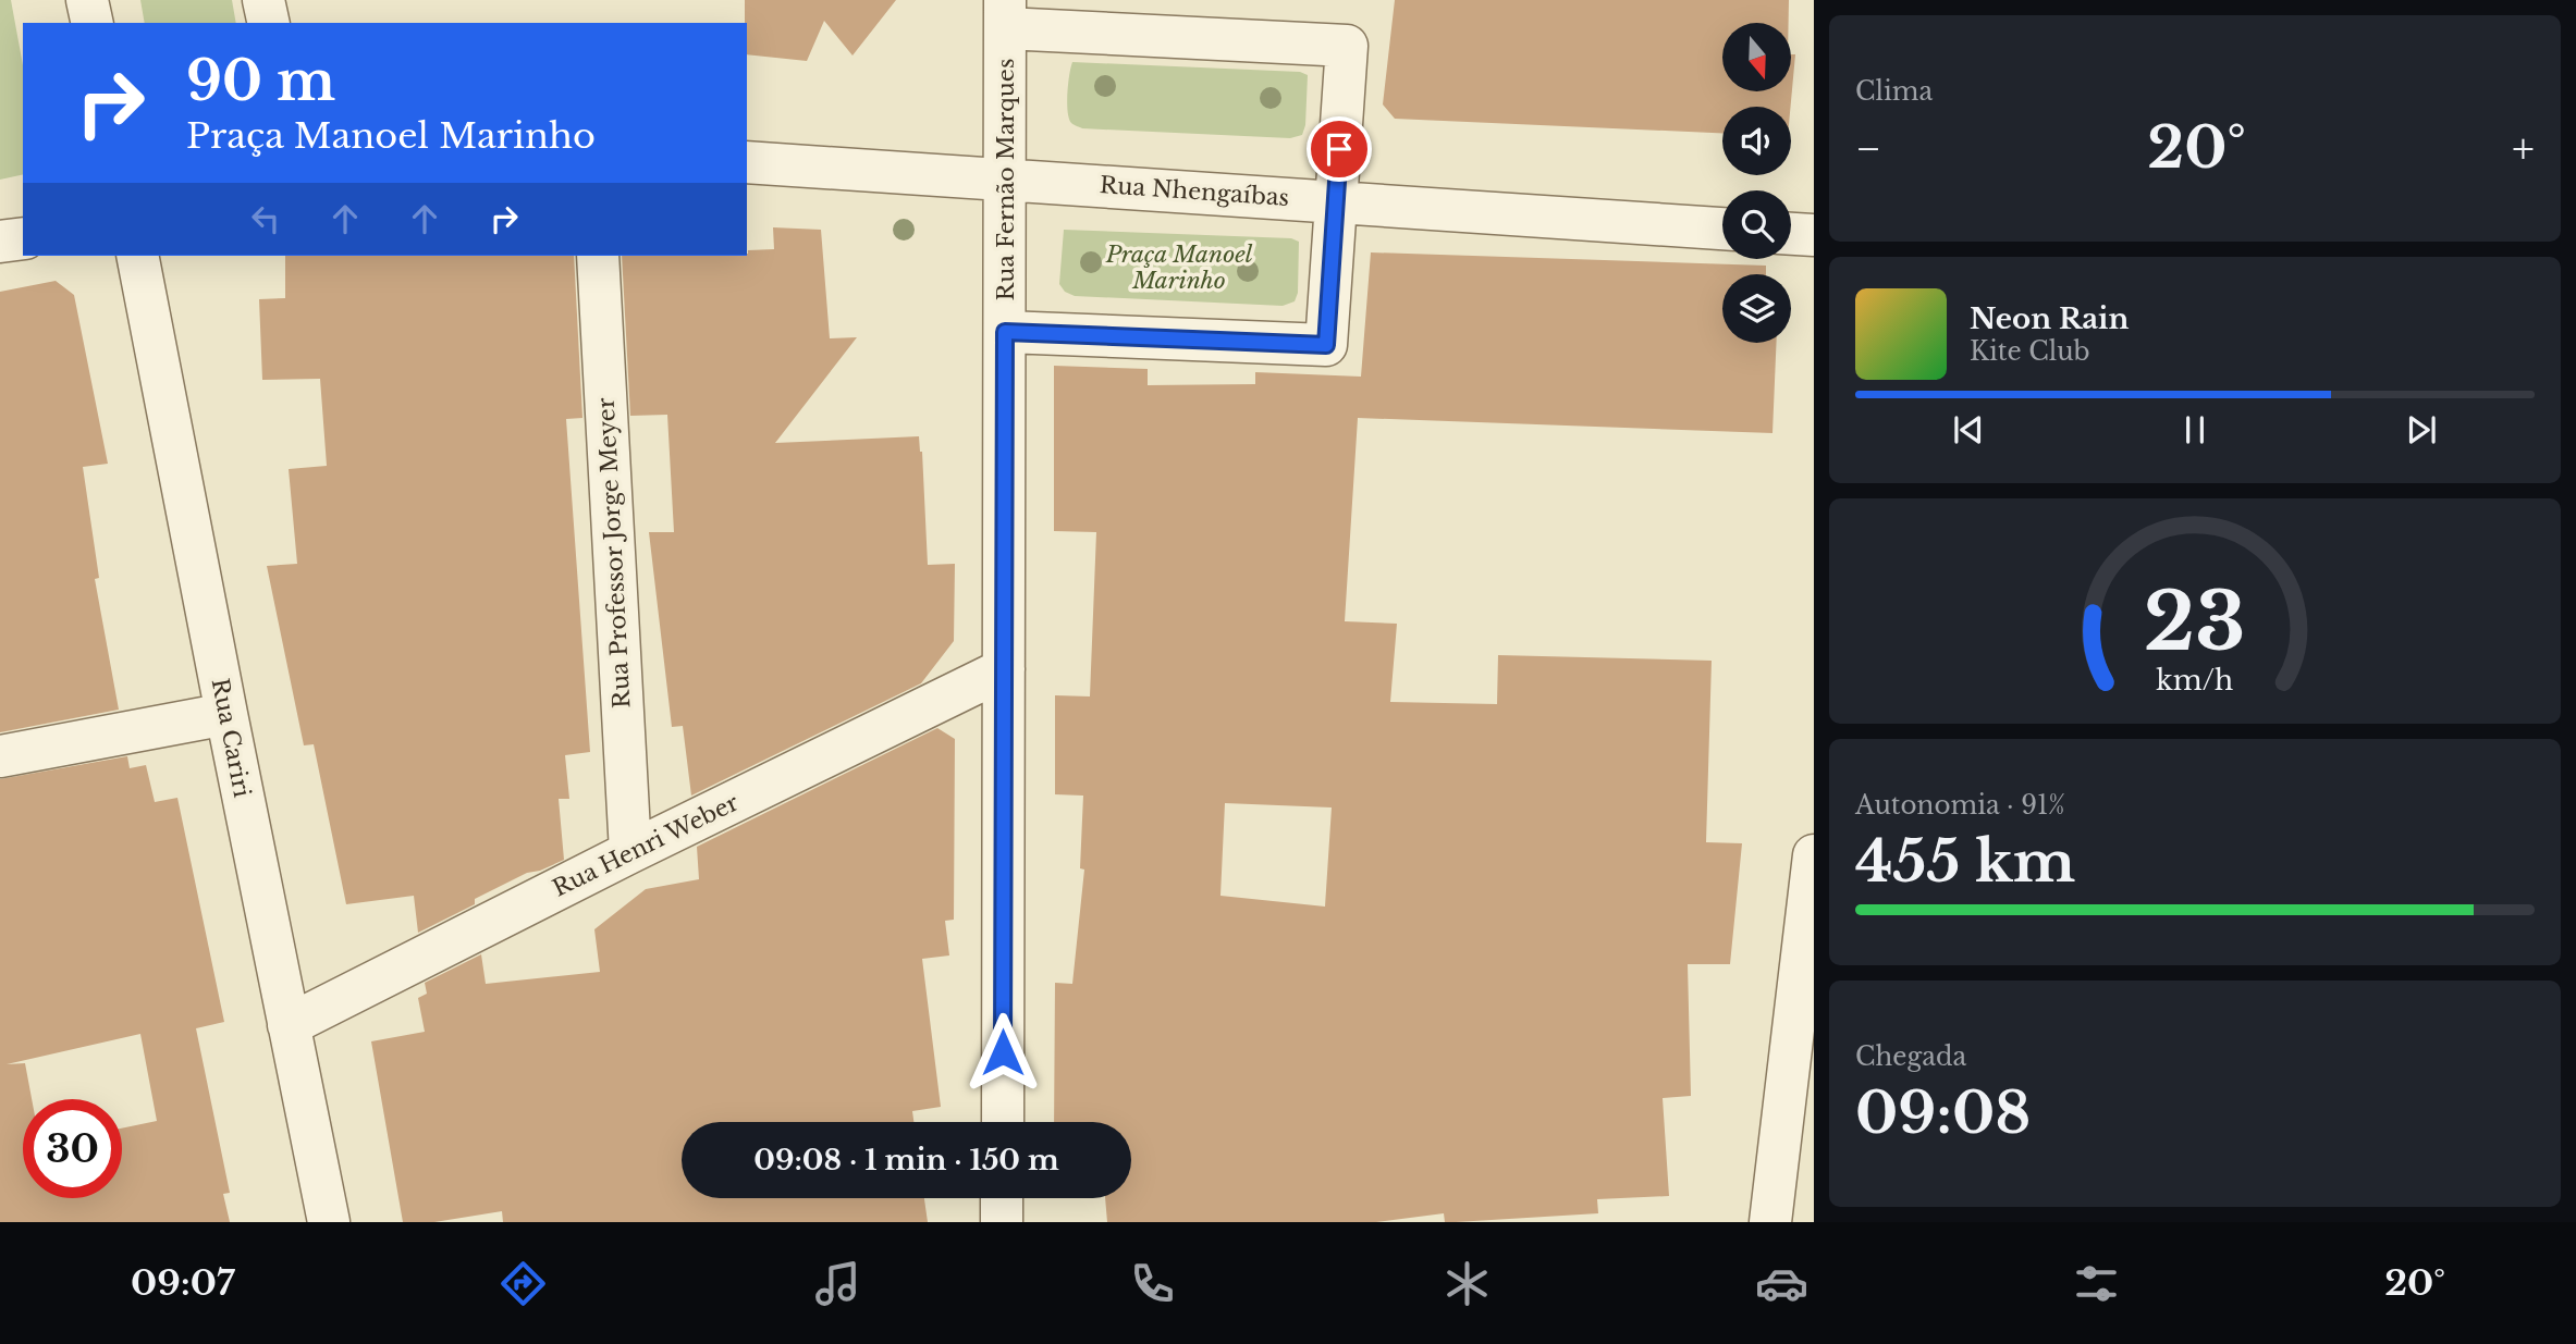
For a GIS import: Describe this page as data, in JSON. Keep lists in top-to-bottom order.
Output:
{
  "streets": {
    "street": [
      "Rua Fernão Marques",
      "Rua Nhengaíbas",
      "Rua Professor Jorge Meyer",
      "Rua Cariri",
      "Rua Henri Weber"
    ]
  },
  "crossings": [
    ["Rua Fernão Marques", "Rua Nhengaíbas"],
    ["Rua Fernão Marques", "Rua Henri Weber"],
    ["Rua Professor Jorge Meyer", "Rua Henri Weber"],
    ["Rua Cariri", "Rua Henri Weber"]
  ],
  "parks": ["Praça Manoel Marinho"],
  "north": "bottom",
  "page": {
    "tile": [
      "Clima",
      ["Autonomia · 91%", "455 km"],
      ["Chegada", "09:08"]
    ],
    "turn": ["90 m", "Praça Manoel Marinho"],
    "heat": ["−", "20°", "+"],
    "song": ["Neon Rain", "Kite Club"],
    "limit": "30",
    "trip": "09:08 · 1 min · 150 m",
    "tabs": ["09:07", "20°"],
    "gauge": ["23", "km/h"]
  }
}
